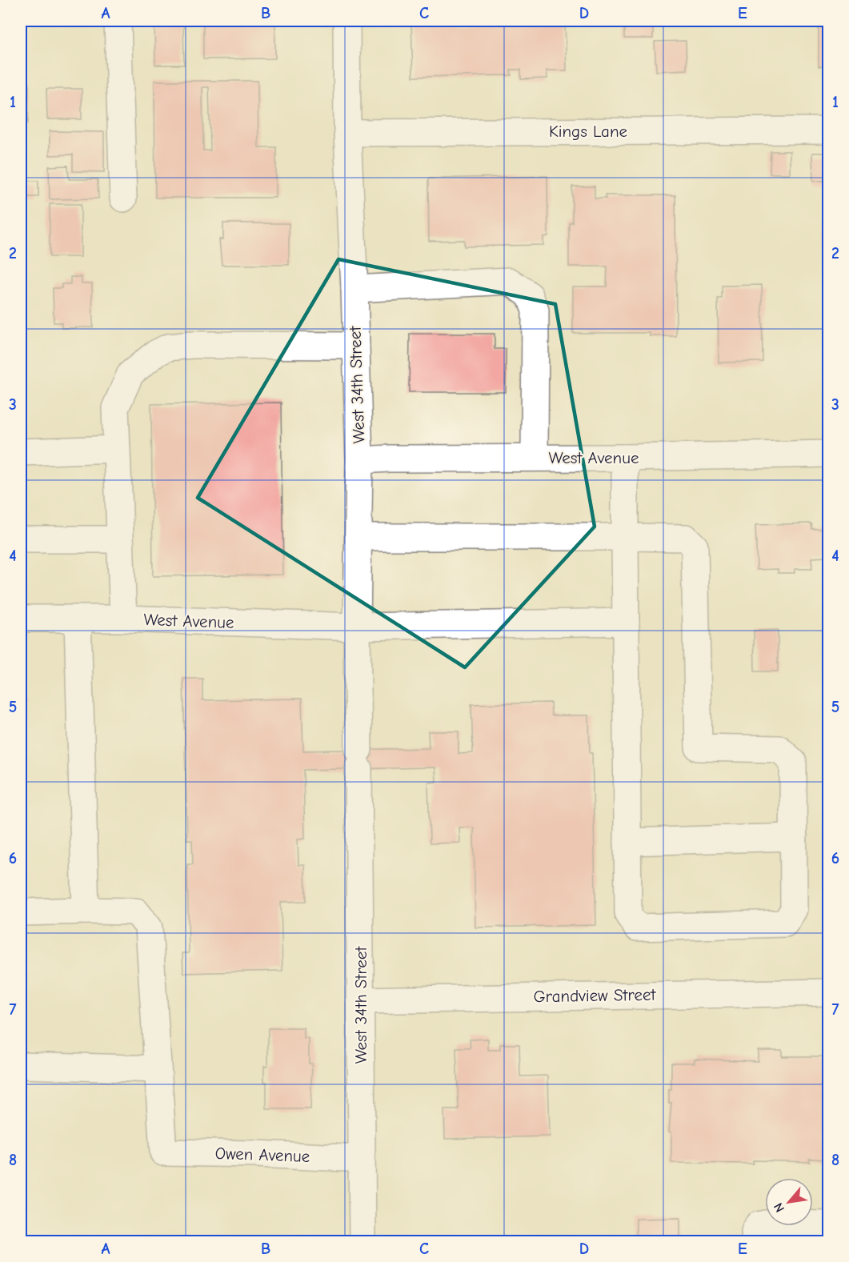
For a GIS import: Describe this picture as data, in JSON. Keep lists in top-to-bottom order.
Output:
{
  "streets": {
    "street": [
      "Kings Lane",
      "West 34th Street",
      "West Avenue",
      "Grandview Street",
      "Owen Avenue"
    ]
  },
  "crossings": [
    ["Kings Lane", "West 34th Street"],
    ["West 34th Street", "West Avenue"],
    ["West 34th Street", "Grandview Street"],
    ["West 34th Street", "Owen Avenue"]
  ],
  "north": "bottom left",
  "grid": {
    "columns": [
      "A",
      "B",
      "C",
      "D",
      "E"
    ],
    "rows": [
      "1",
      "2",
      "3",
      "4",
      "5",
      "6",
      "7",
      "8"
    ]
  }
}
